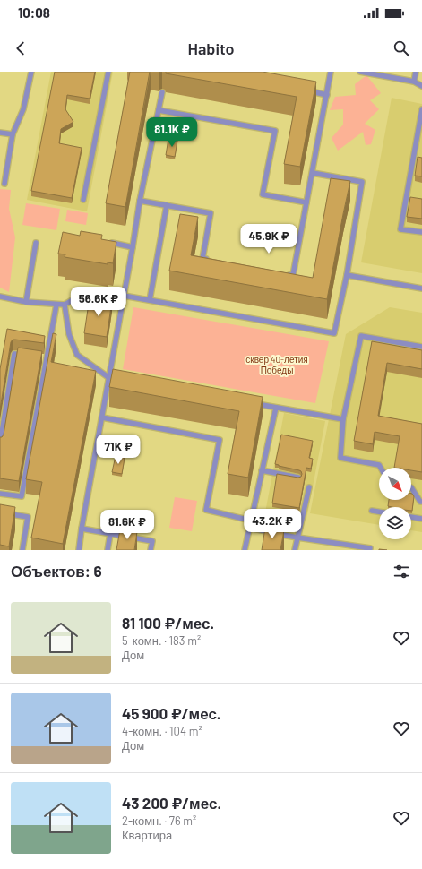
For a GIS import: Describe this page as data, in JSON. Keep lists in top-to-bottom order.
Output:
{
  "parks": ["сквер 40-летия Победы"],
  "north": "bottom right",
  "page": {
    "status": "10:08",
    "header": "Habito",
    "price": [
      "81.1K ₽",
      "45.9K ₽",
      "56.6K ₽",
      "71K ₽",
      "43.2K ₽",
      "81.6K ₽"
    ],
    "heading": "Объектов: 6",
    "list": [
      {
        "name": "81 100 ₽/мес.",
        "note": "5-комн. · 183 m² · Дом"
      },
      {
        "name": "45 900 ₽/мес.",
        "note": "4-комн. · 104 m² · Дом"
      },
      {
        "name": "43 200 ₽/мес.",
        "note": "2-комн. · 76 m² · Квартира"
      }
    ]
  }
}
